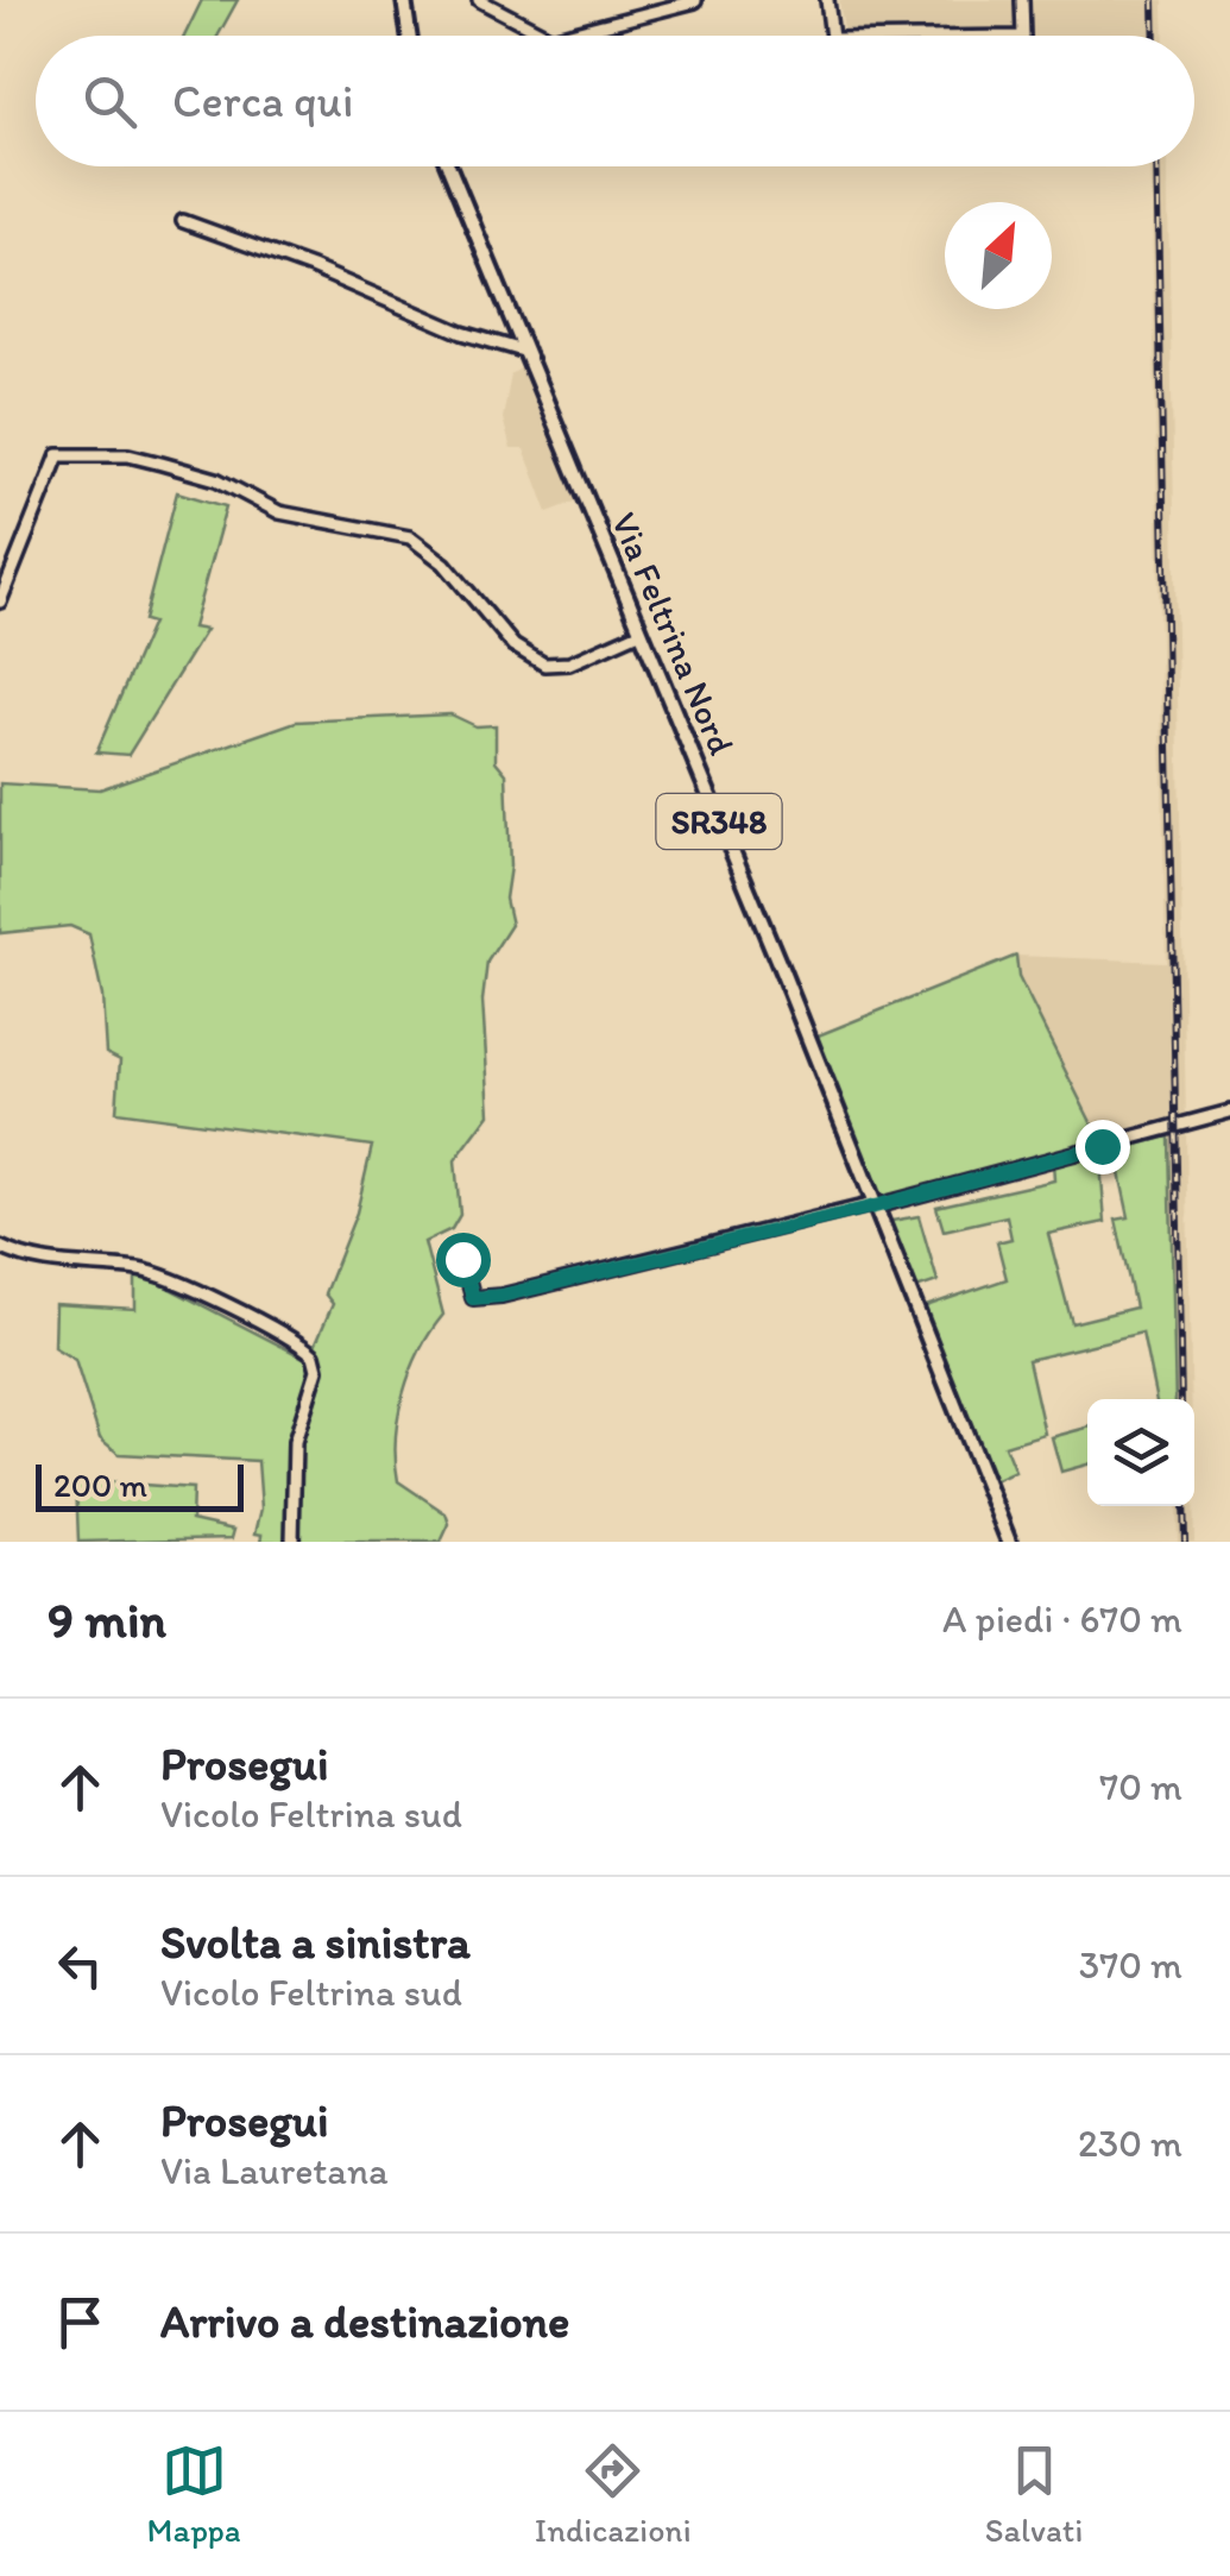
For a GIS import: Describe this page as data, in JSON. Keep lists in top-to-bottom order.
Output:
{
  "streets": {
    "main road": ["Via Feltrina Nord", "SR348"]
  },
  "scale_bar": "200 m",
  "north": "top right",
  "page": {
    "search": "Cerca qui",
    "scale": "200 m",
    "heading": ["9 min", "A piedi · 670 m"],
    "list": [
      ["Prosegui", "Vicolo Feltrina sud", "70 m"],
      ["Svolta a sinistra", "Vicolo Feltrina sud", "370 m"],
      ["Prosegui", "Via Lauretana", "230 m"],
      "Arrivo a destinazione"
    ],
    "nav": ["Mappa", "Indicazioni", "Salvati"]
  }
}
